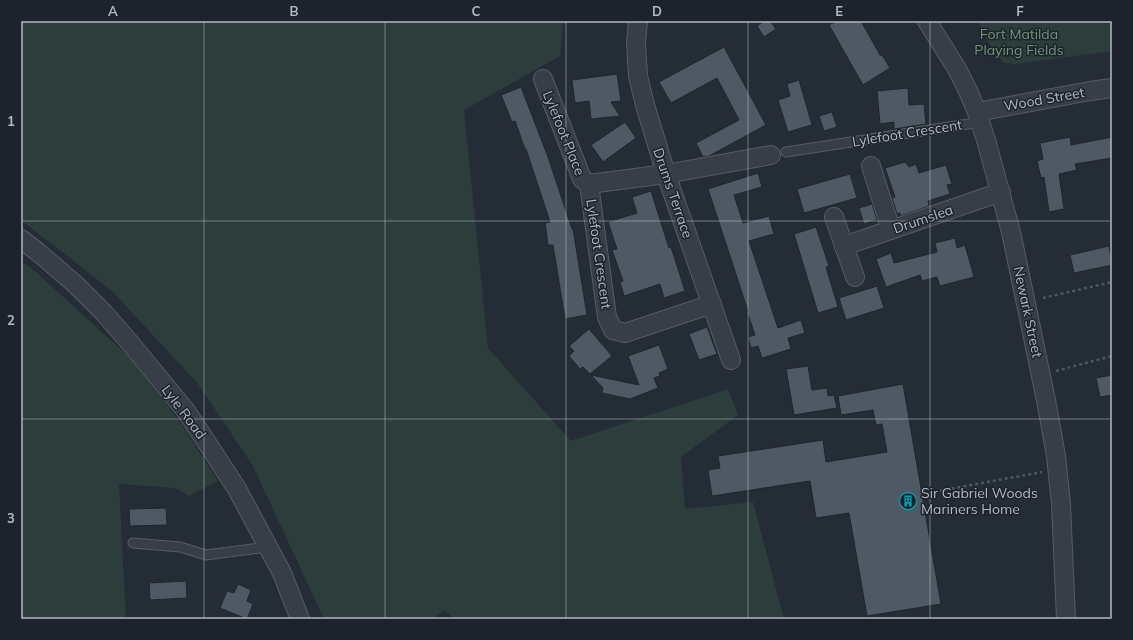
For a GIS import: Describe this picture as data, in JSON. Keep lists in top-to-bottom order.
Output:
{
  "streets": {
    "street": [
      "Wood Street",
      "Lylefoot Place",
      "Lylefoot Crescent",
      "Drums Terrace",
      "Drumslea",
      "Newark Street",
      "Lyle Road"
    ]
  },
  "crossings": [
    ["Wood Street", "Lylefoot Crescent"],
    ["Wood Street", "Newark Street"],
    ["Lylefoot Place", "Lylefoot Crescent"],
    ["Lylefoot Crescent", "Drums Terrace"],
    ["Lylefoot Crescent", "Newark Street"],
    ["Drumslea", "Newark Street"]
  ],
  "parks": ["Fort Matilda Playing Fields"],
  "places": {
    "building": ["Sir Gabriel Woods Mariners Home"]
  },
  "grid": {
    "columns": [
      "A",
      "B",
      "C",
      "D",
      "E",
      "F"
    ],
    "rows": ["1", "2", "3"]
  }
}
